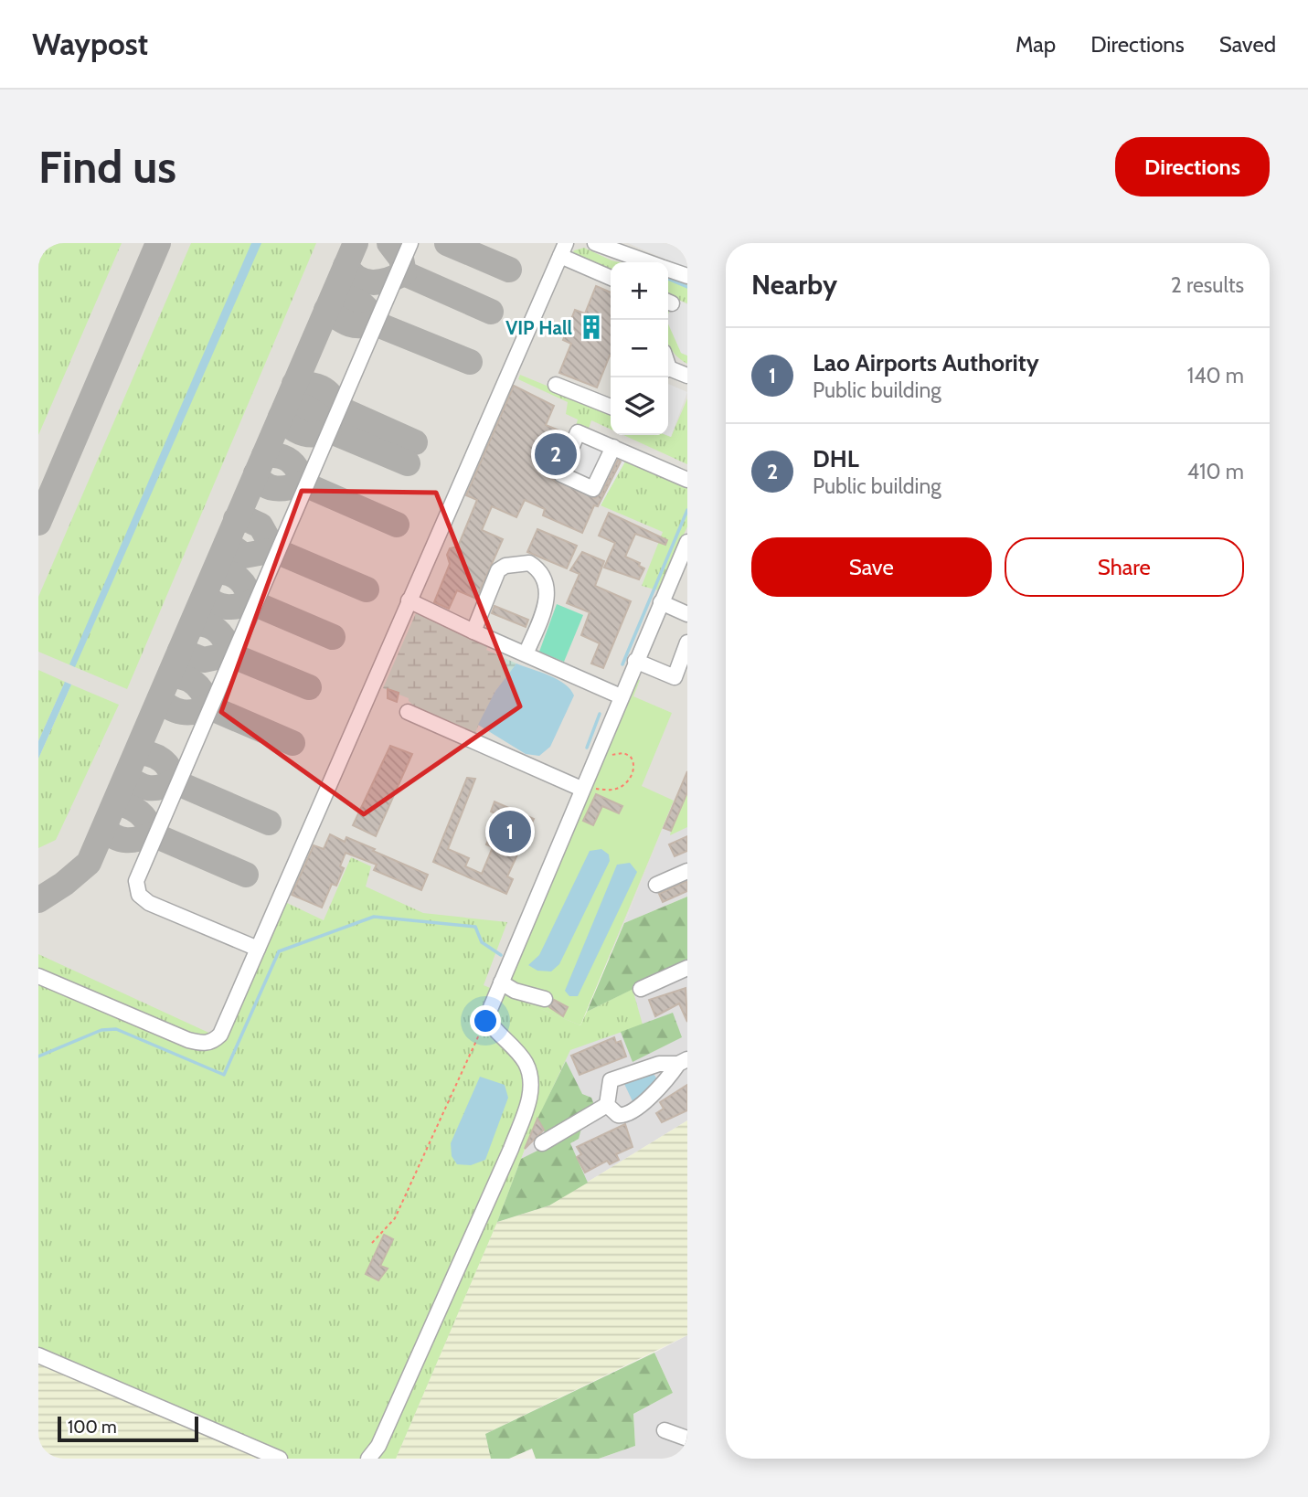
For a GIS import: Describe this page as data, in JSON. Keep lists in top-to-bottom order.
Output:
{
  "places": {
    "building": ["VIP Hall"]
  },
  "scale_bar": "100 m",
  "page": {
    "header": "Waypost",
    "nav": ["Map", "Directions", "Saved"],
    "buttons": [
      "Directions",
      ["Save", "Share"]
    ],
    "title": "Find us",
    "heading": ["Nearby", "2 results"],
    "map_buttons": ["+", "−"],
    "list": [
      {
        "mark": "1",
        "name": "Lao Airports Authority",
        "note": "Public building",
        "value": "140 m"
      },
      {
        "mark": "2",
        "name": "DHL",
        "note": "Public building",
        "value": "410 m"
      }
    ],
    "pins": ["2", "1"],
    "scale": "100 m"
  }
}
